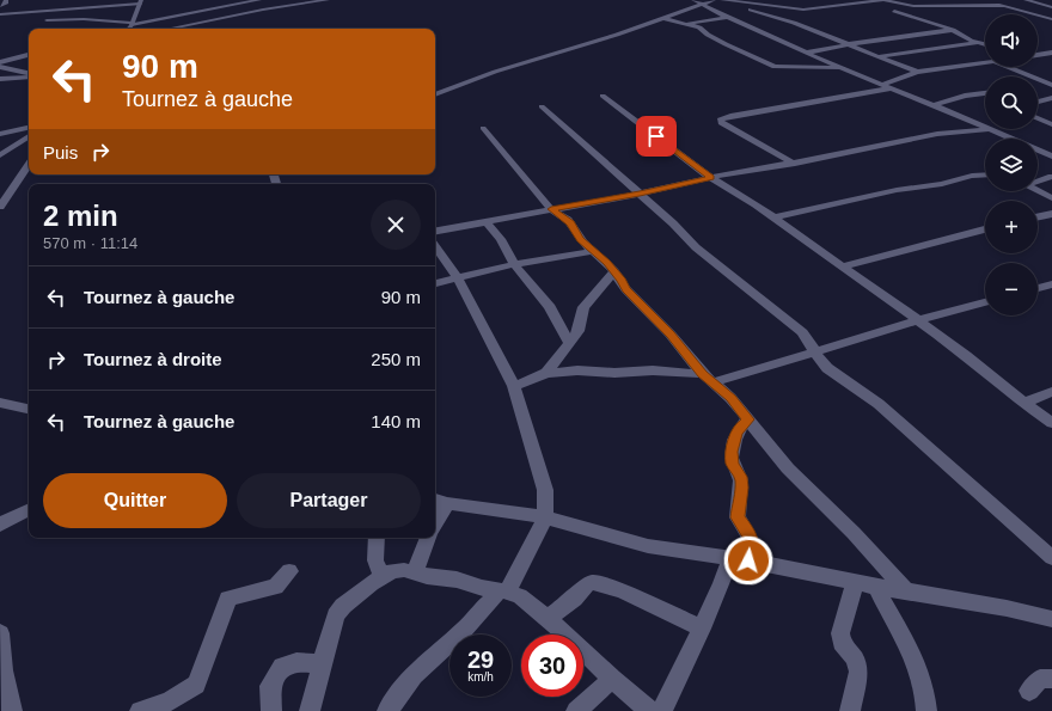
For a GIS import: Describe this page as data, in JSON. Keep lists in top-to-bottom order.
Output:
{
  "page": {
    "map_buttons": ["+", "−"],
    "turn": ["90 m", "Tournez à gauche"],
    "then": "Puis",
    "heading": ["2 min", "570 m · 11:14"],
    "list": [
      {
        "name": "Tournez à gauche",
        "value": "90 m"
      },
      {
        "name": "Tournez à droite",
        "value": "250 m"
      },
      {
        "name": "Tournez à gauche",
        "value": "140 m"
      }
    ],
    "buttons": ["Quitter", "Partager"],
    "speed": "29 km/h",
    "limit": "30"
  }
}
